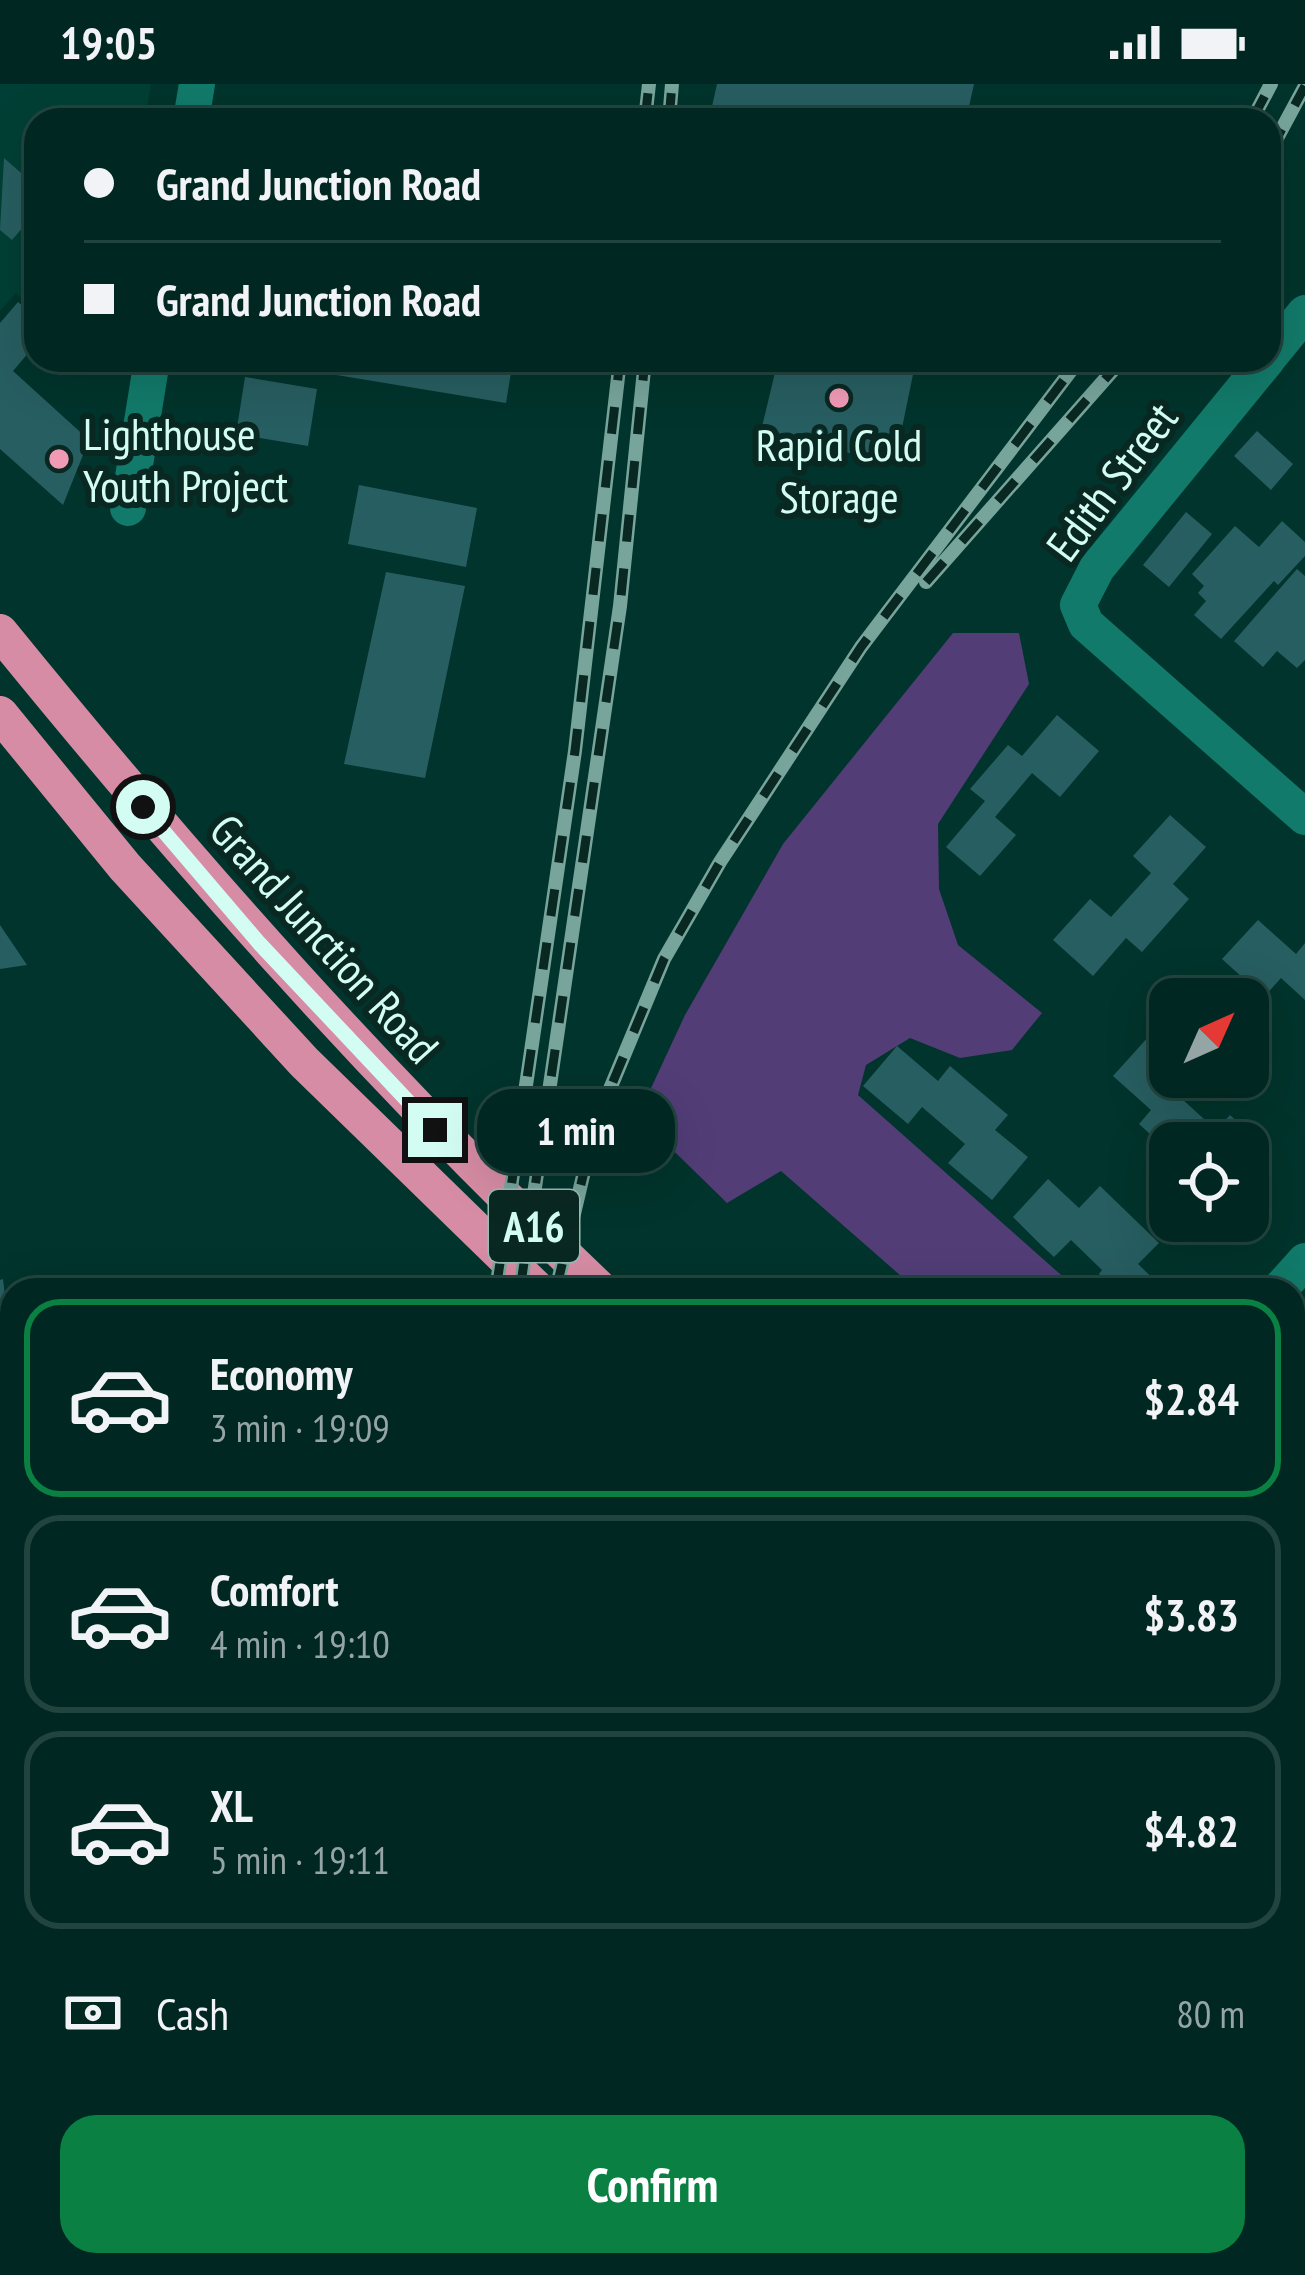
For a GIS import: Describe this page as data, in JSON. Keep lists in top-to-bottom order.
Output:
{
  "streets": {
    "highway": ["Grand Junction Road", "A16"],
    "street": ["Edith Street"]
  },
  "places": ["Rapid Cold Storage", "Lighthouse Youth Project"],
  "north": "top right",
  "page": {
    "status": "19:05",
    "banner": ["Grand Junction Road", "Grand Junction Road"],
    "bubble": "1 min",
    "list": [
      {
        "name": "Economy",
        "note": "3 min · 19:09",
        "value": "$2.84"
      },
      {
        "name": "Comfort",
        "note": "4 min · 19:10",
        "value": "$3.83"
      },
      {
        "name": "XL",
        "note": "5 min · 19:11",
        "value": "$4.82"
      }
    ],
    "pay": ["Cash", "80 m"],
    "buttons": "Confirm"
  }
}
